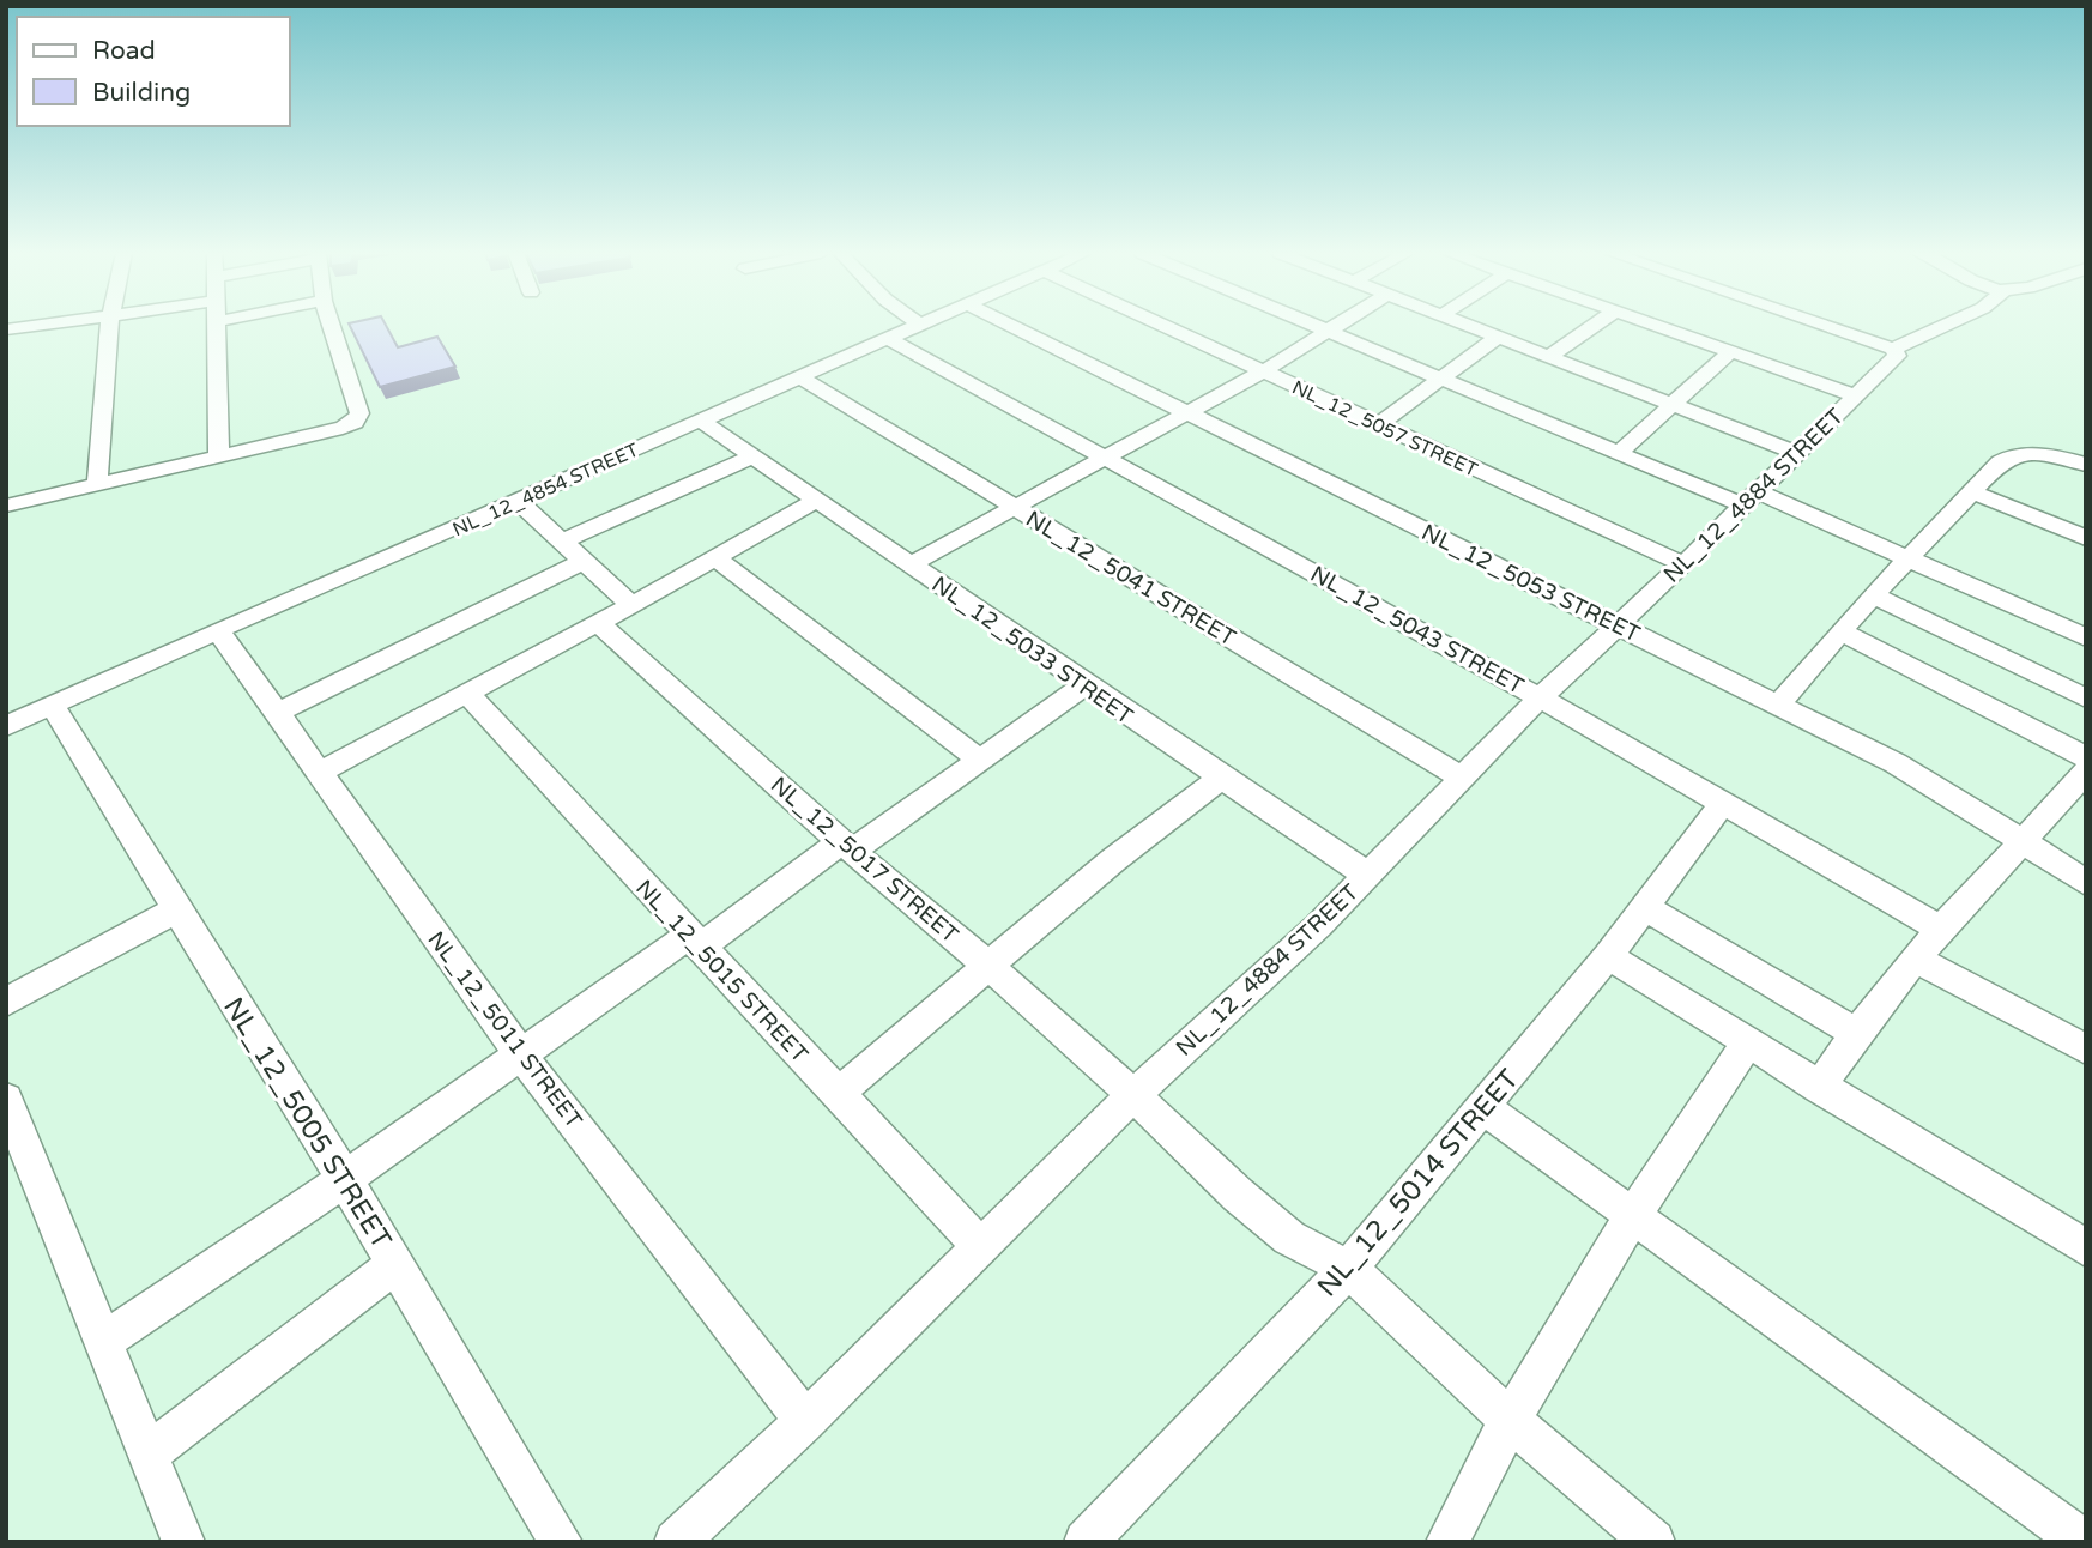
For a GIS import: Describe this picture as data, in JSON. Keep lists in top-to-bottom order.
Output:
{
  "streets": {
    "street": [
      "NL_12_5057 STREET",
      "NL_12_4854 STREET",
      "NL_12_4884 STREET",
      "NL_12_5041 STREET",
      "NL_12_5053 STREET",
      "NL_12_5043 STREET",
      "NL_12_5033 STREET",
      "NL_12_5017 STREET",
      "NL_12_5015 STREET",
      "NL_12_5011 STREET",
      "NL_12_5005 STREET",
      "NL_12_5014 STREET"
    ]
  },
  "crossings": [
    ["NL_12_5057 STREET", "NL_12_4884 STREET"],
    ["NL_12_4854 STREET", "NL_12_5041 STREET"],
    ["NL_12_4854 STREET", "NL_12_5043 STREET"],
    ["NL_12_4854 STREET", "NL_12_5033 STREET"],
    ["NL_12_4854 STREET", "NL_12_5011 STREET"],
    ["NL_12_4854 STREET", "NL_12_5005 STREET"],
    ["NL_12_4884 STREET", "NL_12_5041 STREET"],
    ["NL_12_4884 STREET", "NL_12_5053 STREET"],
    ["NL_12_4884 STREET", "NL_12_5043 STREET"],
    ["NL_12_4884 STREET", "NL_12_5033 STREET"],
    ["NL_12_4884 STREET", "NL_12_5017 STREET"],
    ["NL_12_4884 STREET", "NL_12_5015 STREET"],
    ["NL_12_4884 STREET", "NL_12_5011 STREET"],
    ["NL_12_5043 STREET", "NL_12_5014 STREET"],
    ["NL_12_5017 STREET", "NL_12_5014 STREET"]
  ],
  "legend": ["Road", "Building"]
}
